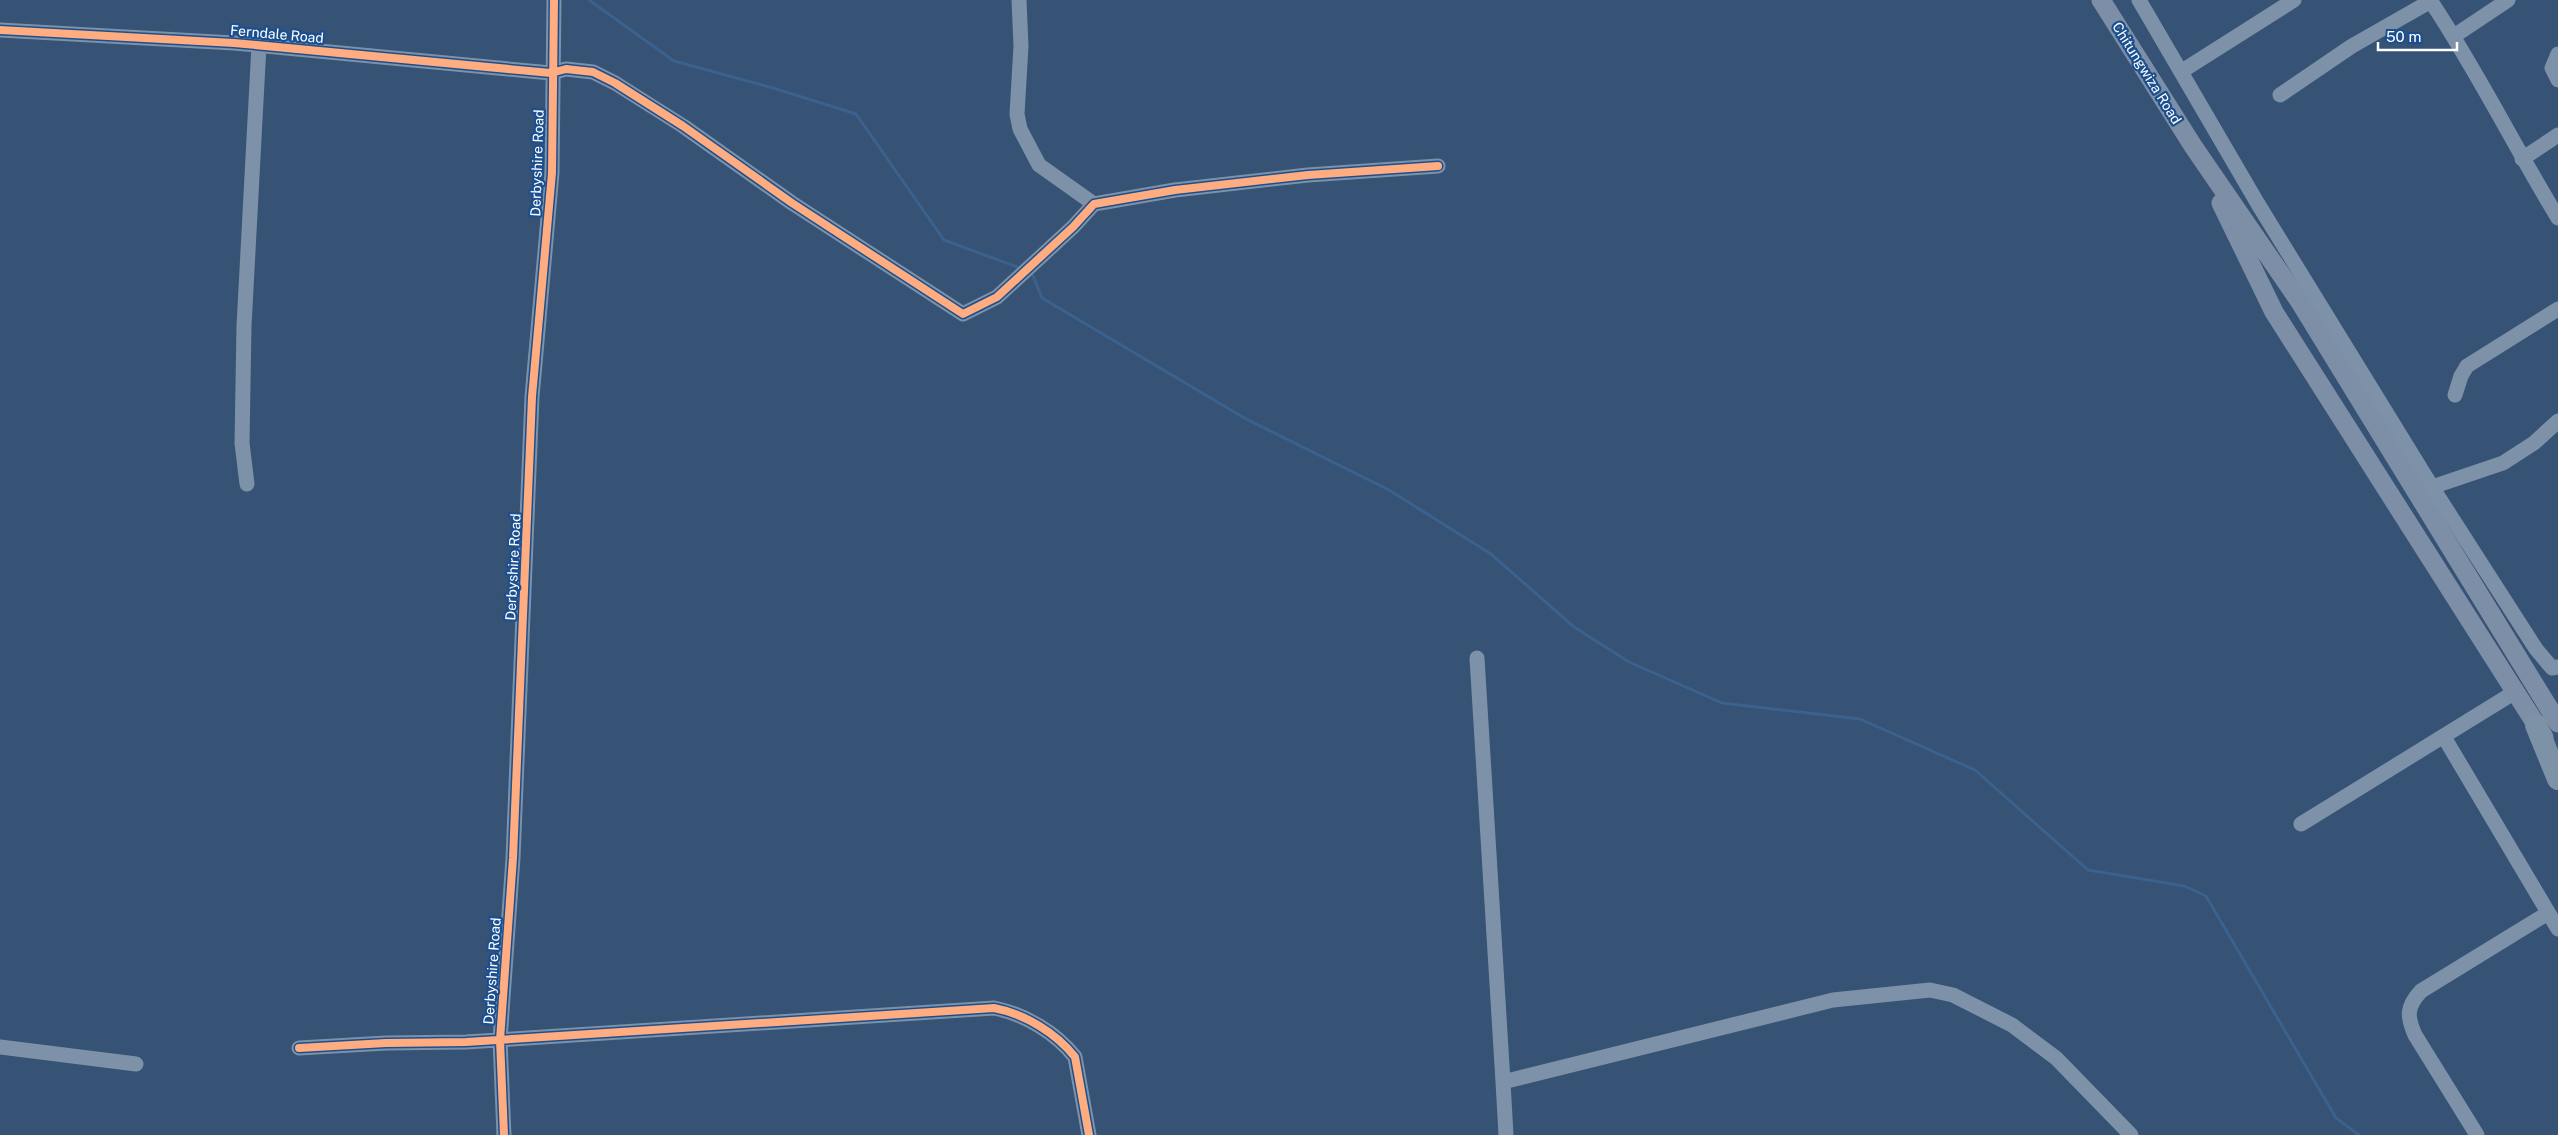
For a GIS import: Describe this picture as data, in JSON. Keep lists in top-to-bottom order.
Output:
{
  "streets": {
    "main road": ["Chitungwiza Road"],
    "street": ["Ferndale Road", "Derbyshire Road"]
  },
  "crossings": [
    ["Ferndale Road", "Derbyshire Road"]
  ],
  "scale_bar": "50 m"
}
